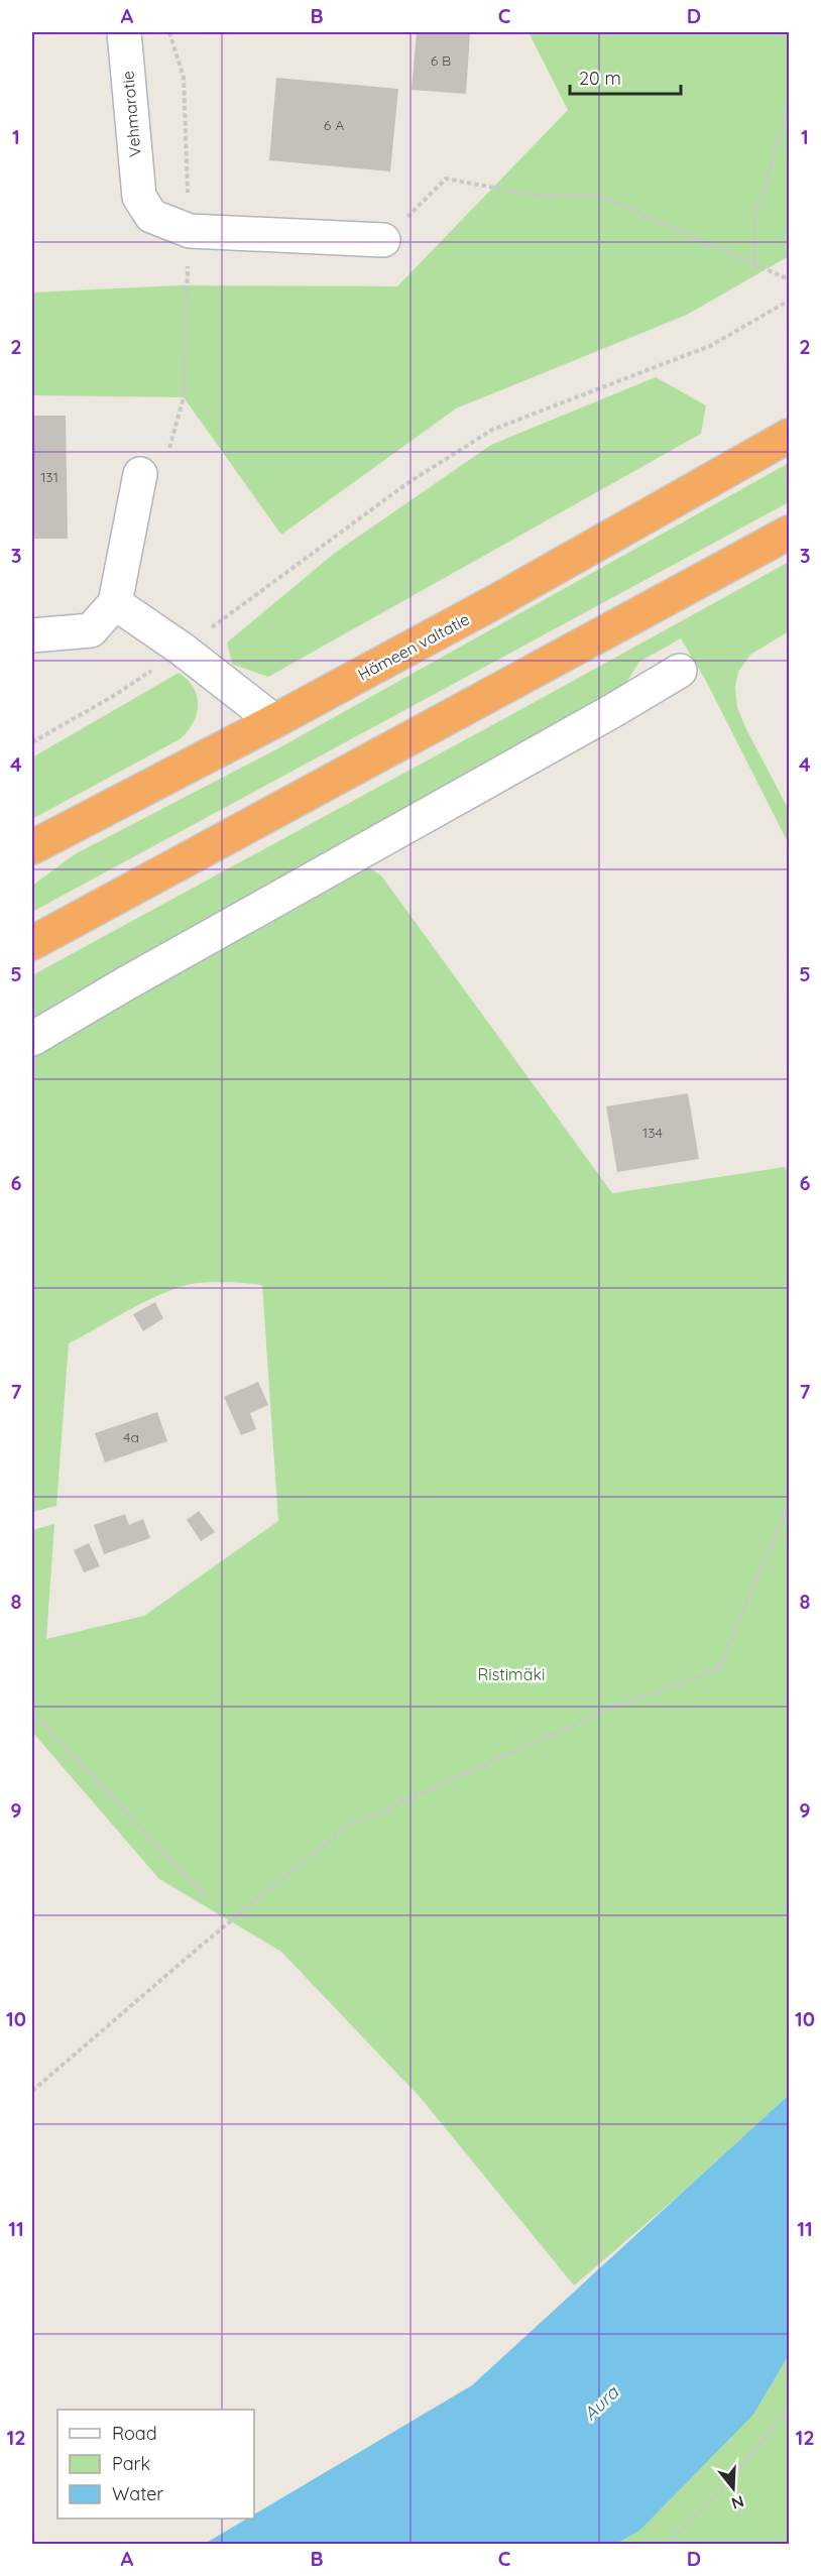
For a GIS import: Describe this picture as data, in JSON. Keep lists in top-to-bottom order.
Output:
{
  "streets": {
    "highway": ["Hämeen valtatie"],
    "street": ["Vehmarotie"]
  },
  "water": ["Aura"],
  "parks": ["Ristimäki"],
  "house_numbers": [
    "6 B",
    "6 A",
    "131",
    "134",
    "4a"
  ],
  "legend": ["Road", "Park", "Water"],
  "scale_bar": "20 m",
  "north": "bottom",
  "grid": {
    "columns": [
      "A",
      "B",
      "C",
      "D"
    ],
    "rows": [
      "1",
      "2",
      "3",
      "4",
      "5",
      "6",
      "7",
      "8",
      "9",
      "10",
      "11",
      "12"
    ]
  }
}
